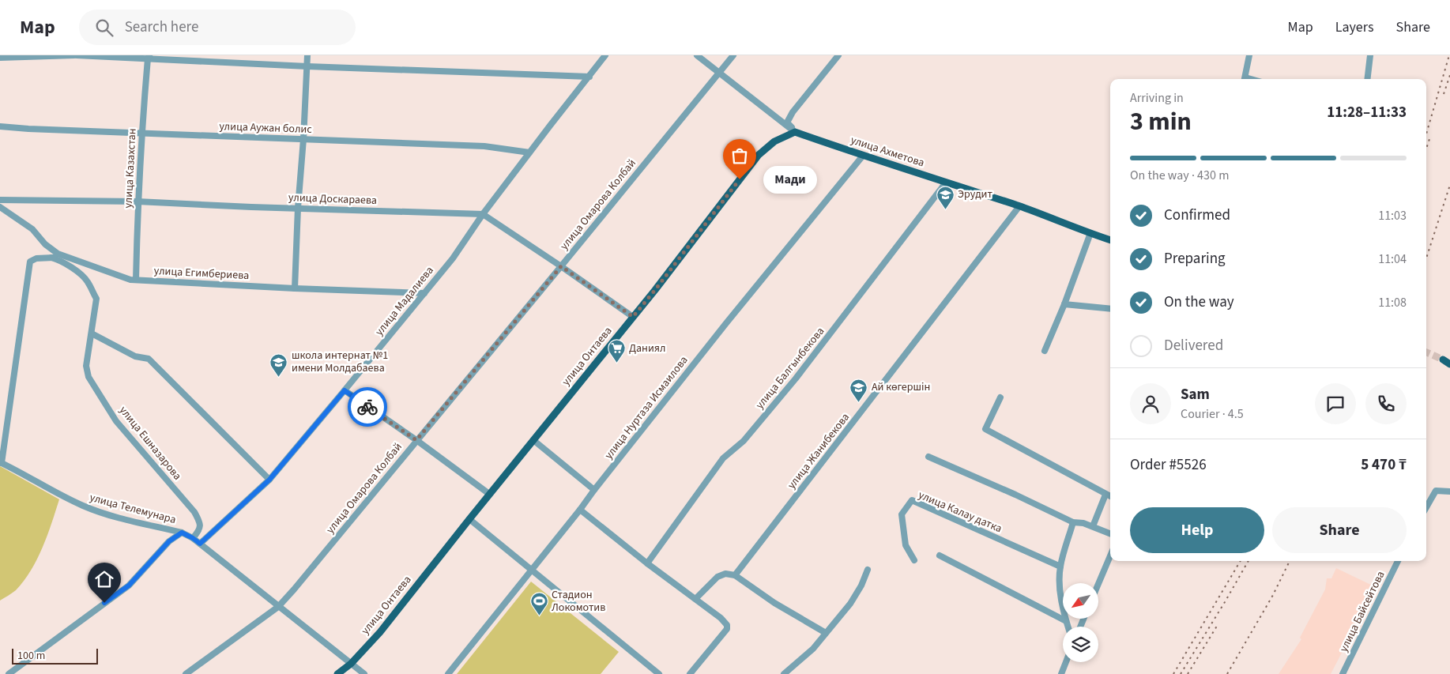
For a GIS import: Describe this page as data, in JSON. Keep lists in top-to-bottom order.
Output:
{
  "streets": {
    "main road": ["улица Ахметова", "улица Онтаева"],
    "street": [
      "улица Аужан болис",
      "улица Казахстан",
      "улица Доскараева",
      "улица Омарова Колбай",
      "улица Егимбериева",
      "улица Мадалиева",
      "улица Балгынбекова",
      "улица Нуртаза Исмаилова",
      "улица Ешназарова",
      "улица Жанибекова",
      "улица Телемунара",
      "улица Калау датка",
      "улица Байсейтова"
    ]
  },
  "crossings": [
    ["улица Аужан болис", "улица Казахстан"],
    ["улица Аужан болис", "улица Мадалиева"],
    ["улица Ахметова", "улица Омарова Колбай"],
    ["улица Ахметова", "улица Онтаева"],
    ["улица Ахметова", "улица Балгынбекова"],
    ["улица Ахметова", "улица Нуртаза Исмаилова"],
    ["улица Ахметова", "улица Жанибекова"],
    ["улица Казахстан", "улица Доскараева"],
    ["улица Казахстан", "улица Егимбериева"],
    ["улица Доскараева", "улица Мадалиева"],
    ["улица Омарова Колбай", "улица Телемунара"],
    ["улица Егимбериева", "улица Мадалиева"],
    ["улица Мадалиева", "улица Телемунара"],
    ["улица Онтаева", "улица Телемунара"],
    ["улица Ешназарова", "улица Телемунара"]
  ],
  "places": {
    "other": ["Мади"],
    "school or university": ["Эрудит", "школа интернат №1 имени Молдабаева", "Ай көгершін"],
    "supermarket": ["Даниял"],
    "sports": ["Стадион Локомотив"]
  },
  "scale_bar": "100 m",
  "north": "bottom left",
  "page": {
    "header": "Map",
    "search": "Search here",
    "nav": ["Map", "Layers", "Share"],
    "heading": ["3 min", "Arriving in", "11:28–11:33"],
    "panel": [
      "Sam",
      "Courier · 4.5",
      "Order #5526",
      "5 470 ₸"
    ],
    "bar": "On the way · 430 m",
    "bubble": "Мади",
    "list": [
      ["Confirmed", "11:03"],
      ["Preparing", "11:04"],
      ["On the way", "11:08"],
      "Delivered"
    ],
    "buttons": ["Help", "Share"],
    "scale": "100 m"
  }
}
